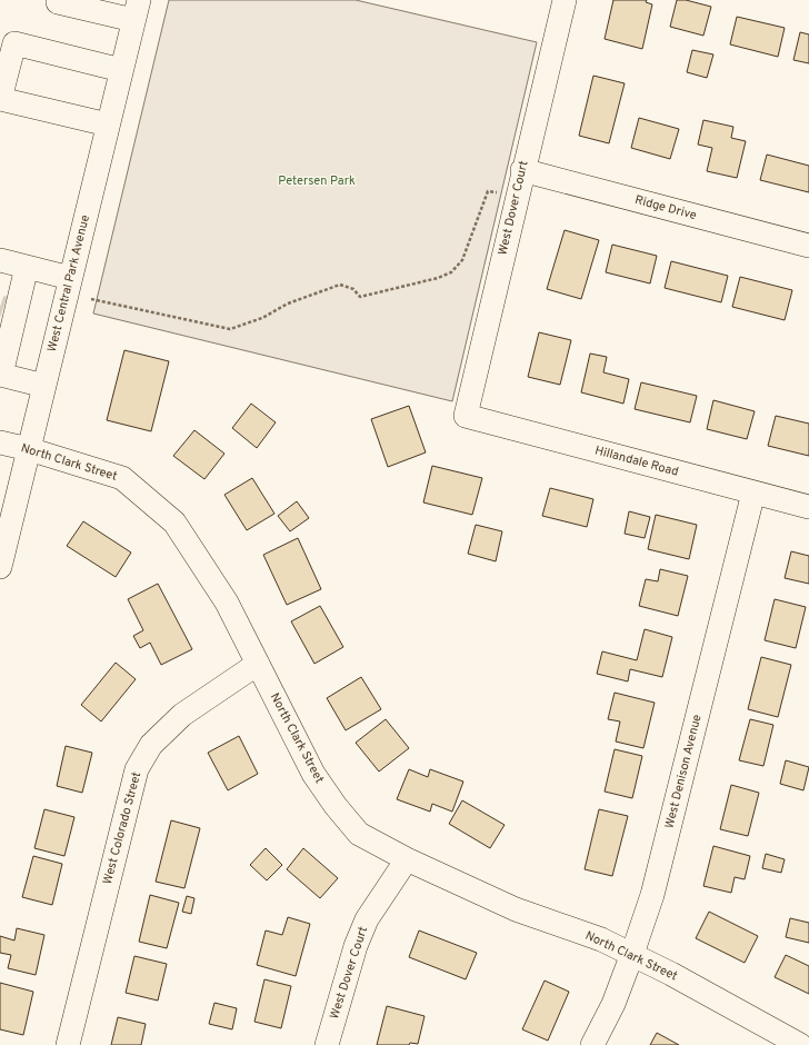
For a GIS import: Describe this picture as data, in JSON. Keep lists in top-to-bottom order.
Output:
{
  "streets": {
    "street": [
      "West Dover Court",
      "Ridge Drive",
      "West Central Park Avenue",
      "Hillandale Road",
      "North Clark Street",
      "West Denison Avenue",
      "West Colorado Street"
    ]
  },
  "crossings": [
    ["West Dover Court", "Ridge Drive"],
    ["West Dover Court", "Hillandale Road"],
    ["West Dover Court", "North Clark Street"],
    ["West Central Park Avenue", "North Clark Street"],
    ["Hillandale Road", "West Denison Avenue"],
    ["North Clark Street", "West Denison Avenue"],
    ["North Clark Street", "West Colorado Street"]
  ],
  "parks": ["Petersen Park"]
}
